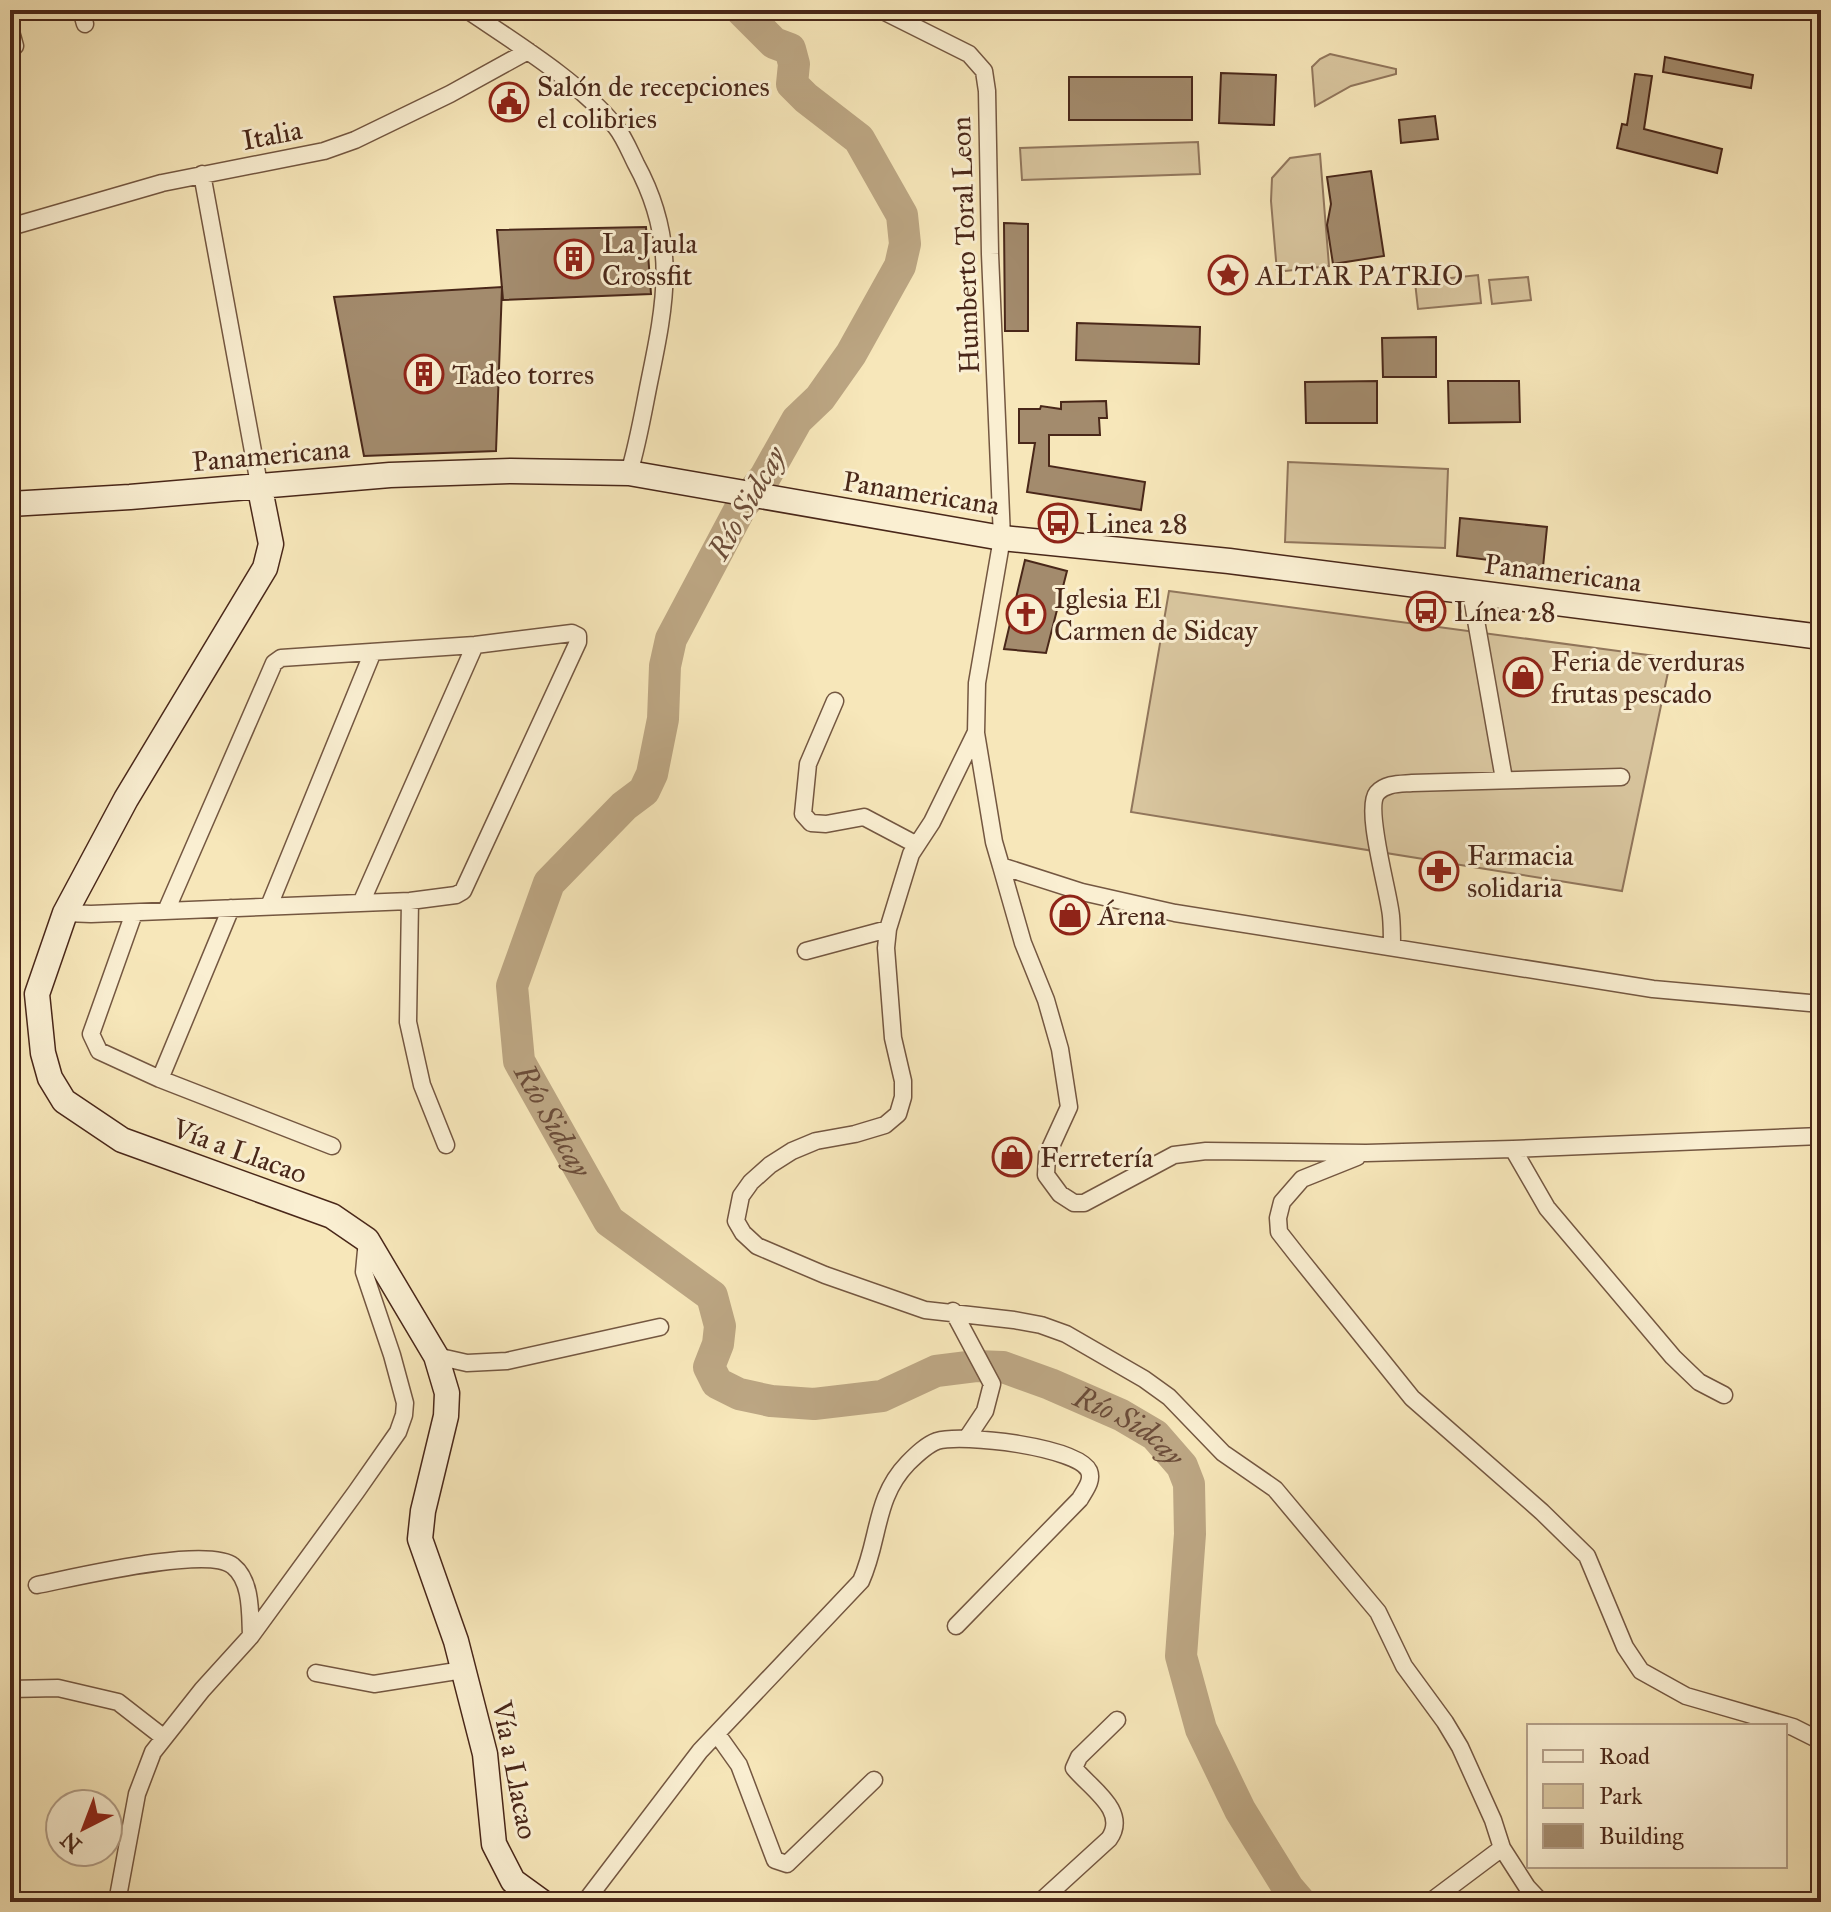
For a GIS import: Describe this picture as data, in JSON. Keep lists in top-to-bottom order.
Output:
{
  "streets": {
    "main road": ["Panamericana", "Vía a Llacao"],
    "street": ["Italia", "Humberto Toral Leon"]
  },
  "crossings": [
    ["Humberto Toral Leon", "Panamericana"],
    ["Panamericana", "Vía a Llacao"]
  ],
  "water": ["Río Sidcay"],
  "places": {
    "public building": ["Salón de recepciones el colibries"],
    "building": ["La Jaula Crossfit", "Tadeo torres"],
    "place": ["ALTAR PATRIO"],
    "bus stop": ["Linea 28", "Línea 28"],
    "church": ["Iglesia El Carmen de Sidcay"],
    "shop": ["Feria de verduras frutas pescado", "Árena", "Ferretería"],
    "pharmacy": ["Farmacia solidaria"]
  },
  "legend": ["Road", "Park", "Building"],
  "north": "bottom left"
}
